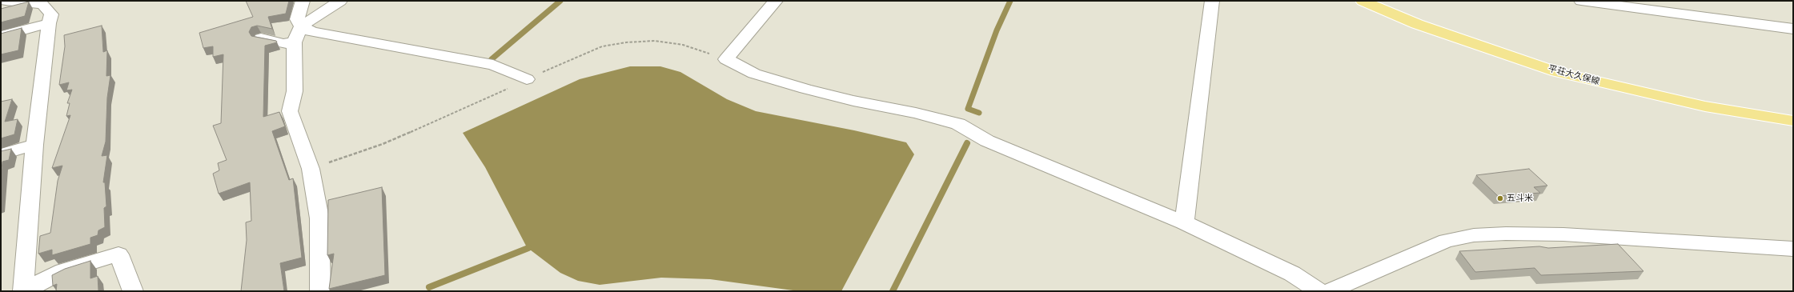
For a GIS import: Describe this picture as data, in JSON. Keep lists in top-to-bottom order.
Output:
{
  "streets": {
    "main road": ["平荘大久保線"]
  },
  "places": ["五斗米"]
}
